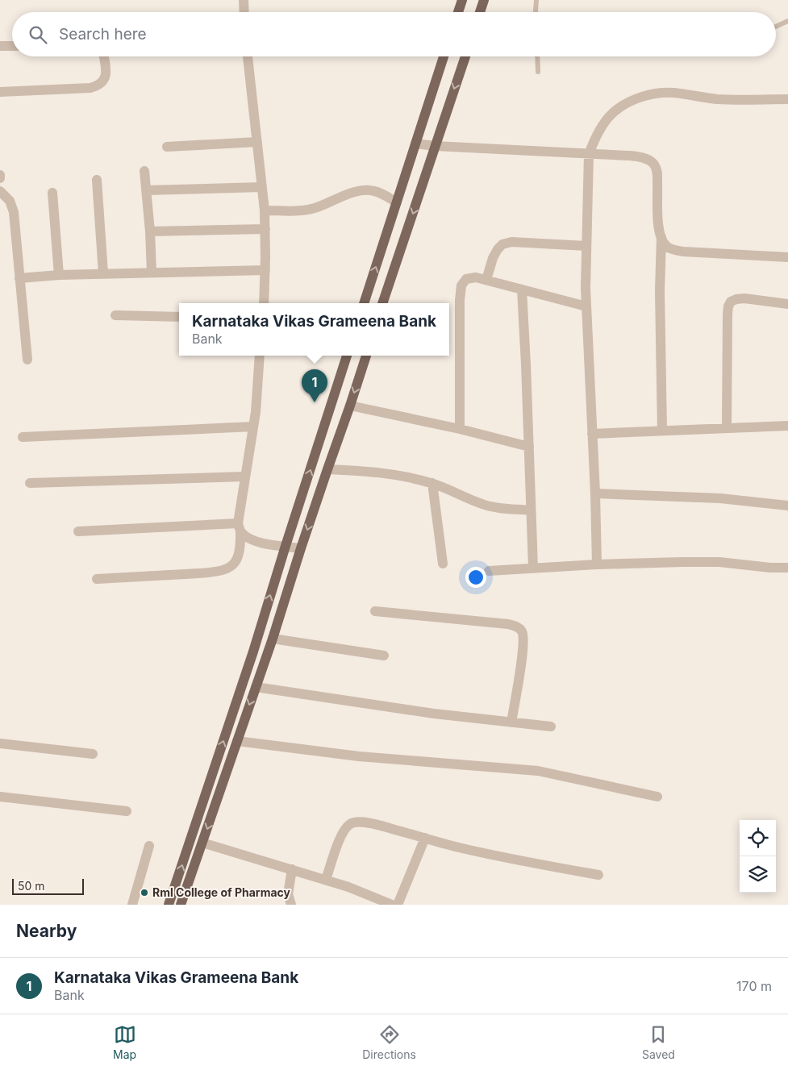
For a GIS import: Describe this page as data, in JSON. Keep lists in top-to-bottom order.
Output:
{
  "places": ["Rml College of Pharmacy"],
  "scale_bar": "50 m",
  "page": {
    "search": "Search here",
    "popup": ["Karnataka Vikas Grameena Bank", "Bank"],
    "pins": "1",
    "scale": "50 m",
    "heading": "Nearby",
    "list": [
      {
        "mark": "1",
        "name": "Karnataka Vikas Grameena Bank",
        "note": "Bank",
        "value": "170 m"
      }
    ],
    "nav": ["Map", "Directions", "Saved"]
  }
}
